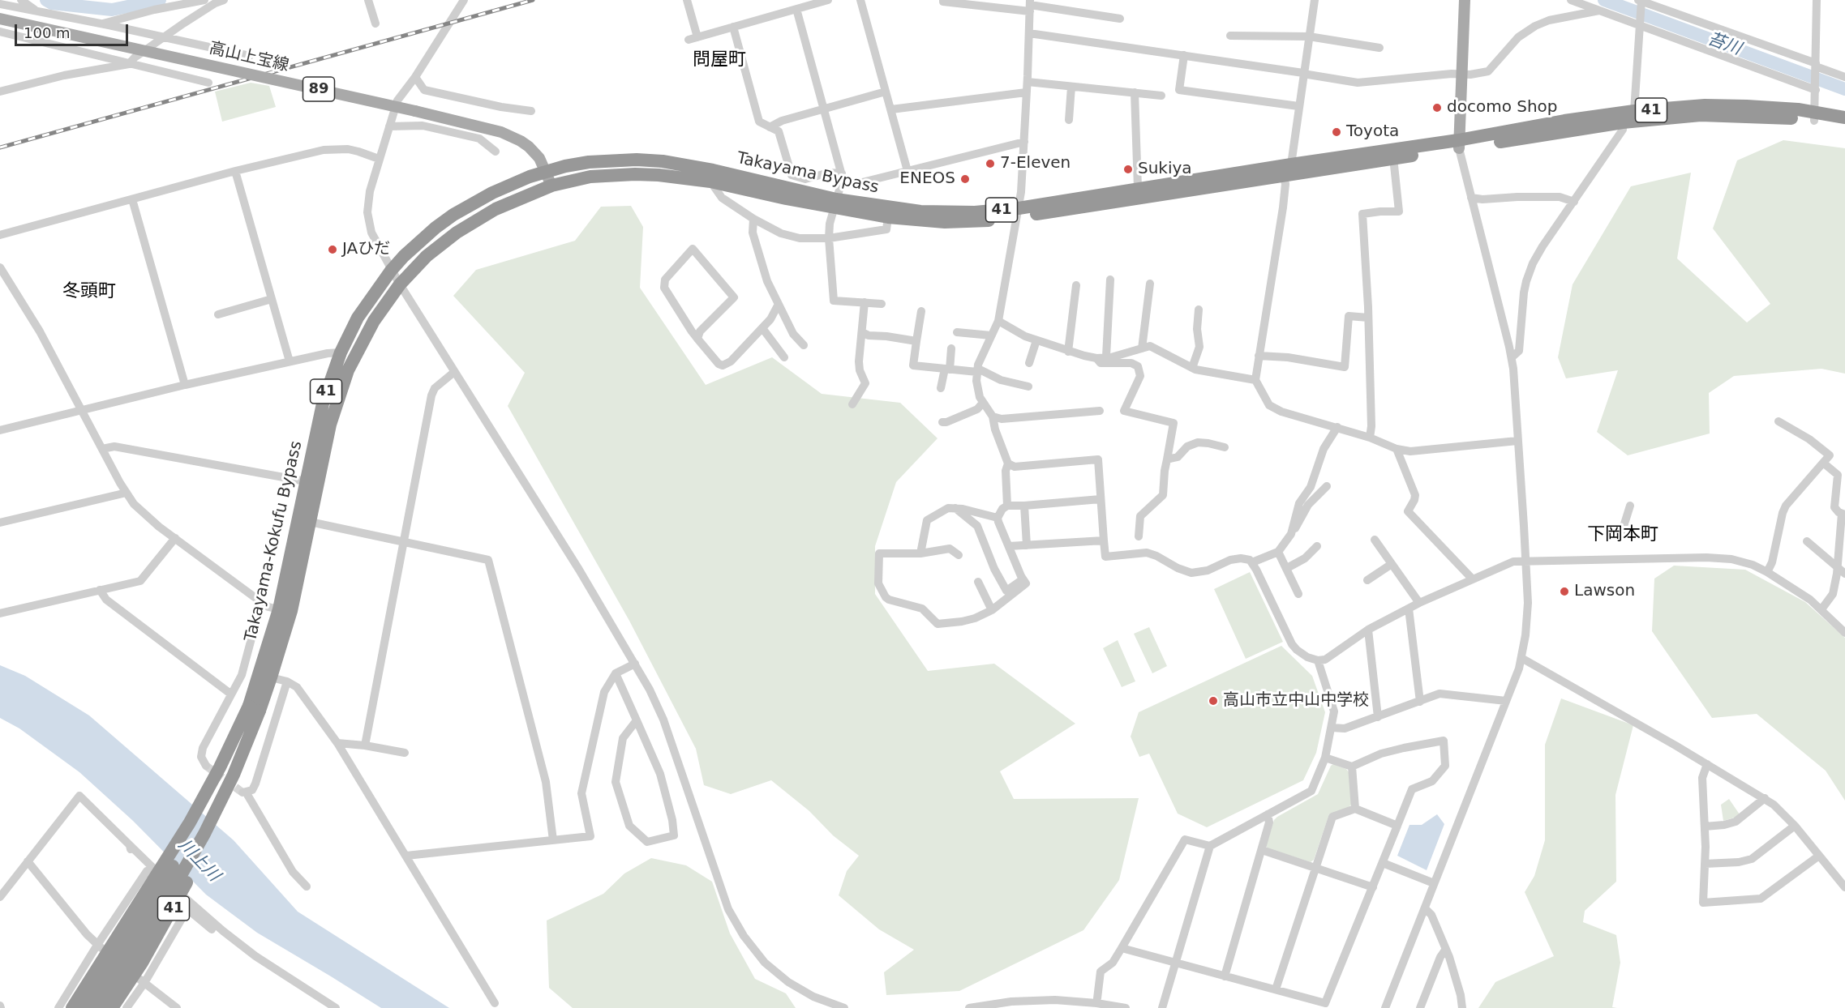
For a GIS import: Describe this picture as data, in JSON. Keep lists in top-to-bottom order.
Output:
{
  "streets": {
    "highway": ["41", "Takayama Bypass", "Takayama-Kokufu Bypass"],
    "main road": ["高山上宝線", "89"]
  },
  "crossings": [
    ["高山上宝線", "Takayama Bypass"],
    ["高山上宝線", "Takayama-Kokufu Bypass"],
    ["41", "Takayama-Kokufu Bypass"],
    ["Takayama Bypass", "Takayama-Kokufu Bypass"]
  ],
  "districts": ["問屋町", "冬頭町", "下岡本町"],
  "water": ["苔川", "川上川"],
  "places": [
    "docomo Shop",
    "Toyota",
    "7-Eleven",
    "Sukiya",
    "ENEOS",
    "JAひだ",
    "Lawson",
    "高山市立中山中学校"
  ],
  "scale_bar": "100 m"
}
